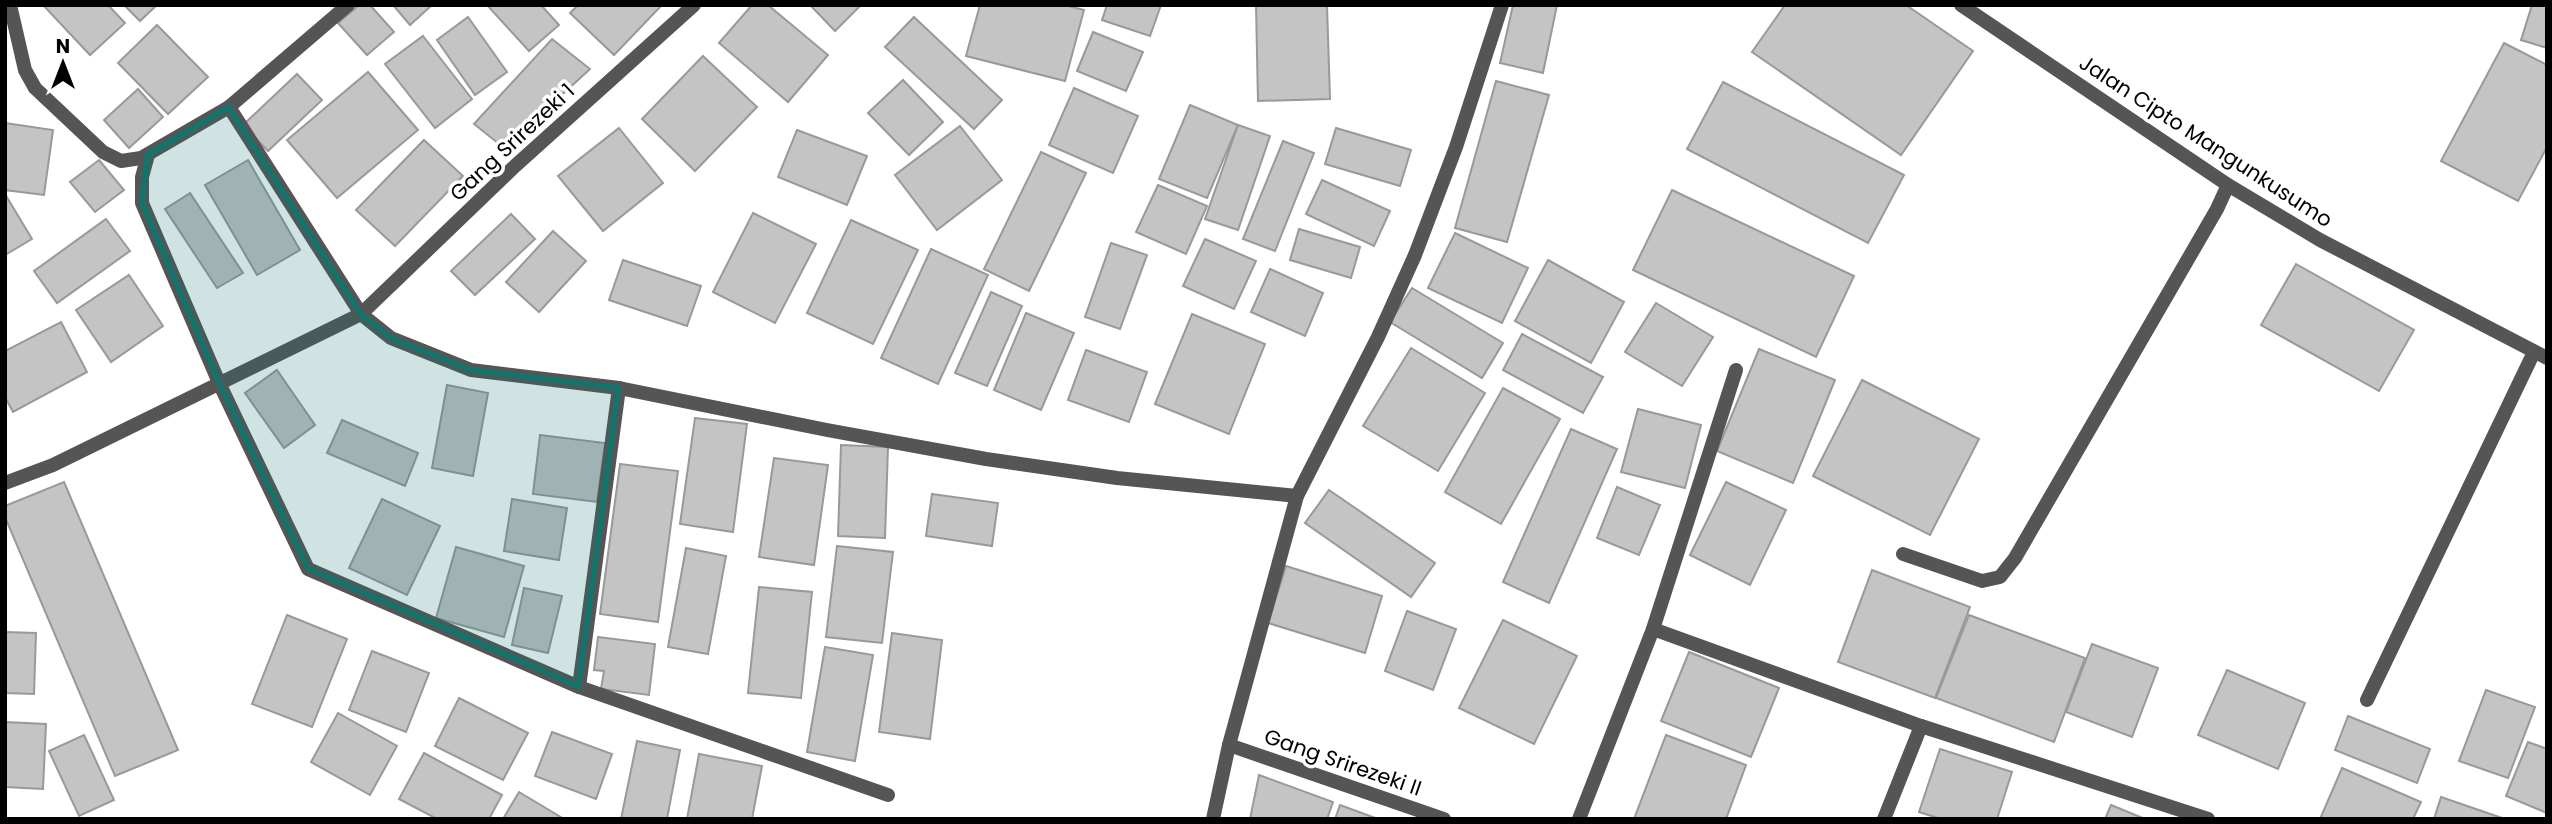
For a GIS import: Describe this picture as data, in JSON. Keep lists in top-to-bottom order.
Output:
{
  "streets": {
    "street": ["Jalan Cipto Mangunkusumo", "Gang Srirezeki 1", "Gang Srirezeki II"]
  },
  "north": "top"
}
